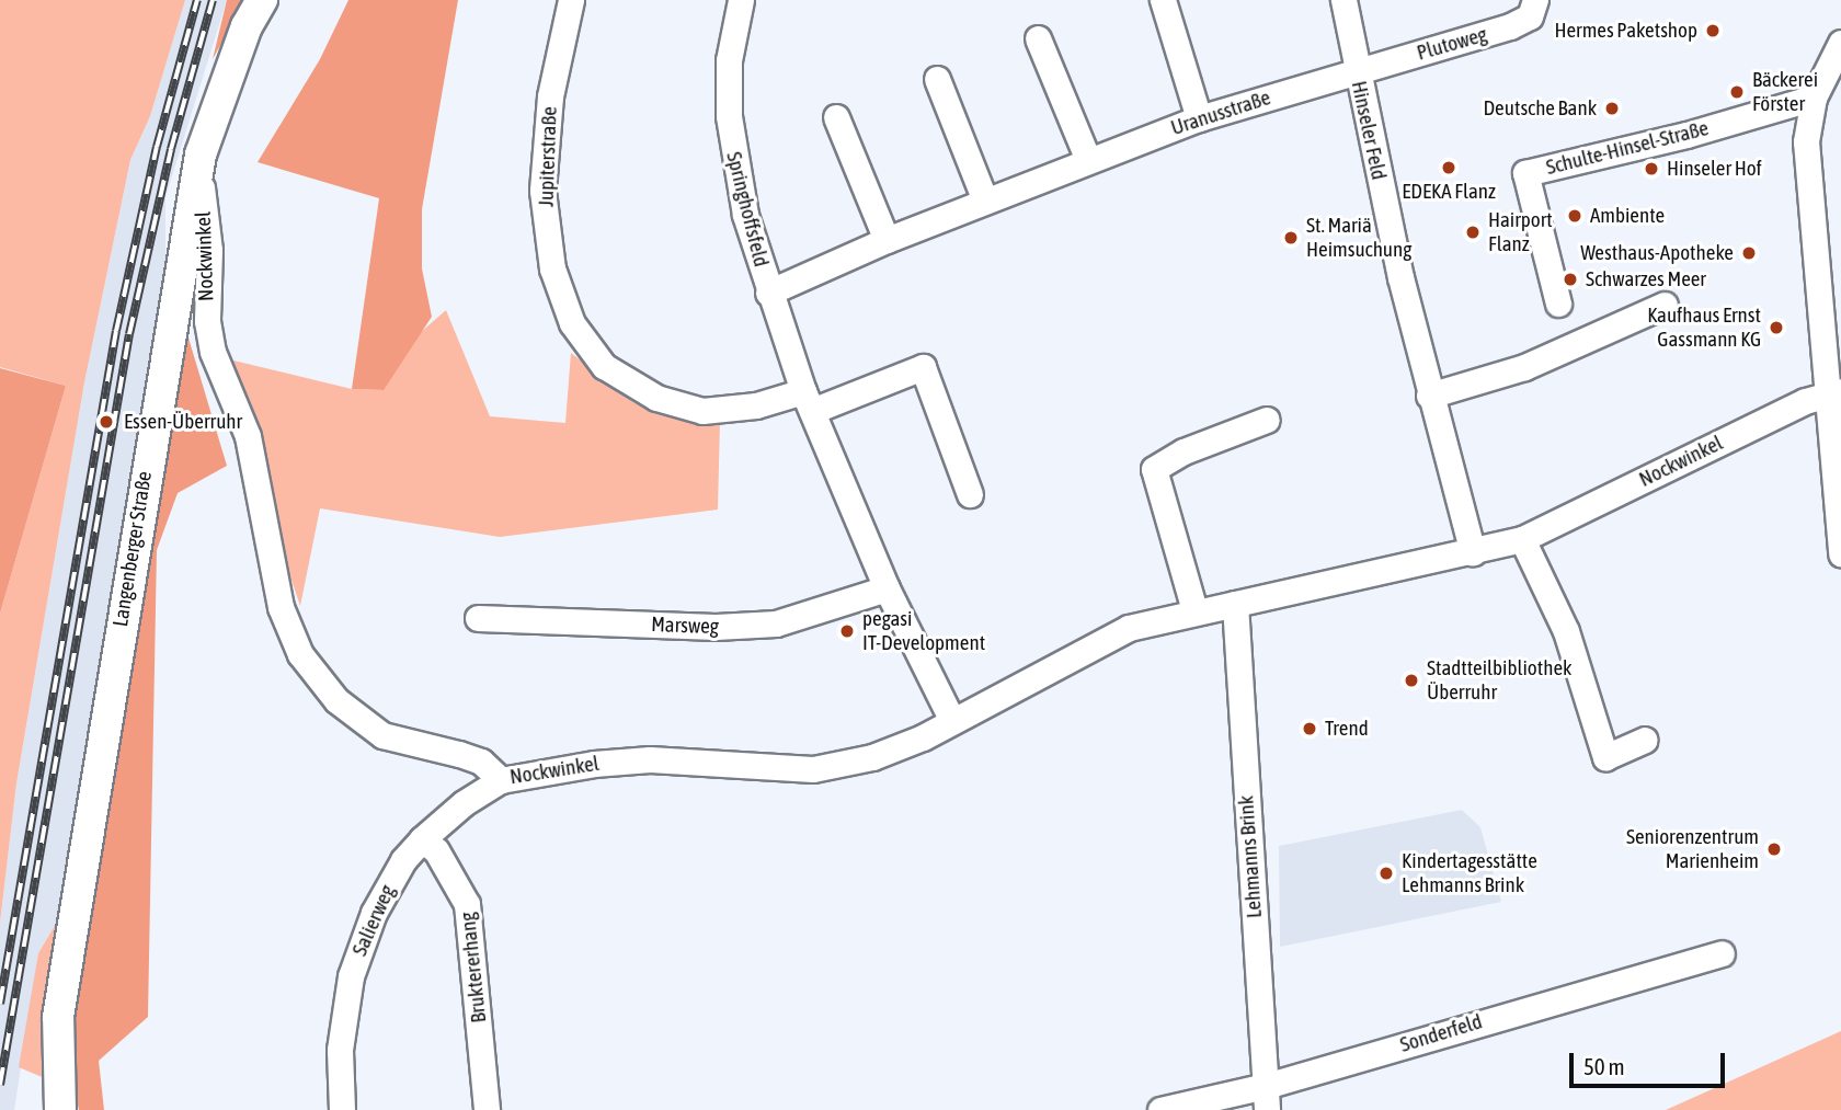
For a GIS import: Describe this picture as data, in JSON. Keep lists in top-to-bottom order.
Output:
{
  "streets": {
    "main road": ["Langenberger Straße"],
    "street": [
      "Plutoweg",
      "Uranusstraße",
      "Hinseler Feld",
      "Schulte-Hinsel-Straße",
      "Jupiterstraße",
      "Springhoffsfeld",
      "Nockwinkel",
      "Marsweg",
      "Lehmanns Brink",
      "Salierweg",
      "Bruktererhang",
      "Sonderfeld"
    ]
  },
  "crossings": [
    ["Plutoweg", "Uranusstraße"],
    ["Plutoweg", "Hinseler Feld"],
    ["Uranusstraße", "Hinseler Feld"],
    ["Uranusstraße", "Springhoffsfeld"],
    ["Hinseler Feld", "Nockwinkel"],
    ["Jupiterstraße", "Springhoffsfeld"],
    ["Springhoffsfeld", "Nockwinkel"],
    ["Springhoffsfeld", "Marsweg"],
    ["Nockwinkel", "Langenberger Straße"],
    ["Nockwinkel", "Lehmanns Brink"],
    ["Nockwinkel", "Salierweg"],
    ["Lehmanns Brink", "Sonderfeld"],
    ["Salierweg", "Bruktererhang"]
  ],
  "places": [
    "Hermes Paketshop",
    "Bäckerei Förster",
    "Deutsche Bank",
    "EDEKA Flanz",
    "Hinseler Hof",
    "Ambiente",
    "Hairport Flanz",
    "St. Mariä Heimsuchung",
    "Westhaus-Apotheke",
    "Schwarzes Meer",
    "Kaufhaus Ernst Gassmann KG",
    "Essen-Überruhr",
    "pegasi IT-Development",
    "Stadtteilbibliothek Überruhr",
    "Trend",
    "Seniorenzentrum Marienheim",
    "Kindertagesstätte Lehmanns Brink"
  ],
  "scale_bar": "50 m"
}
